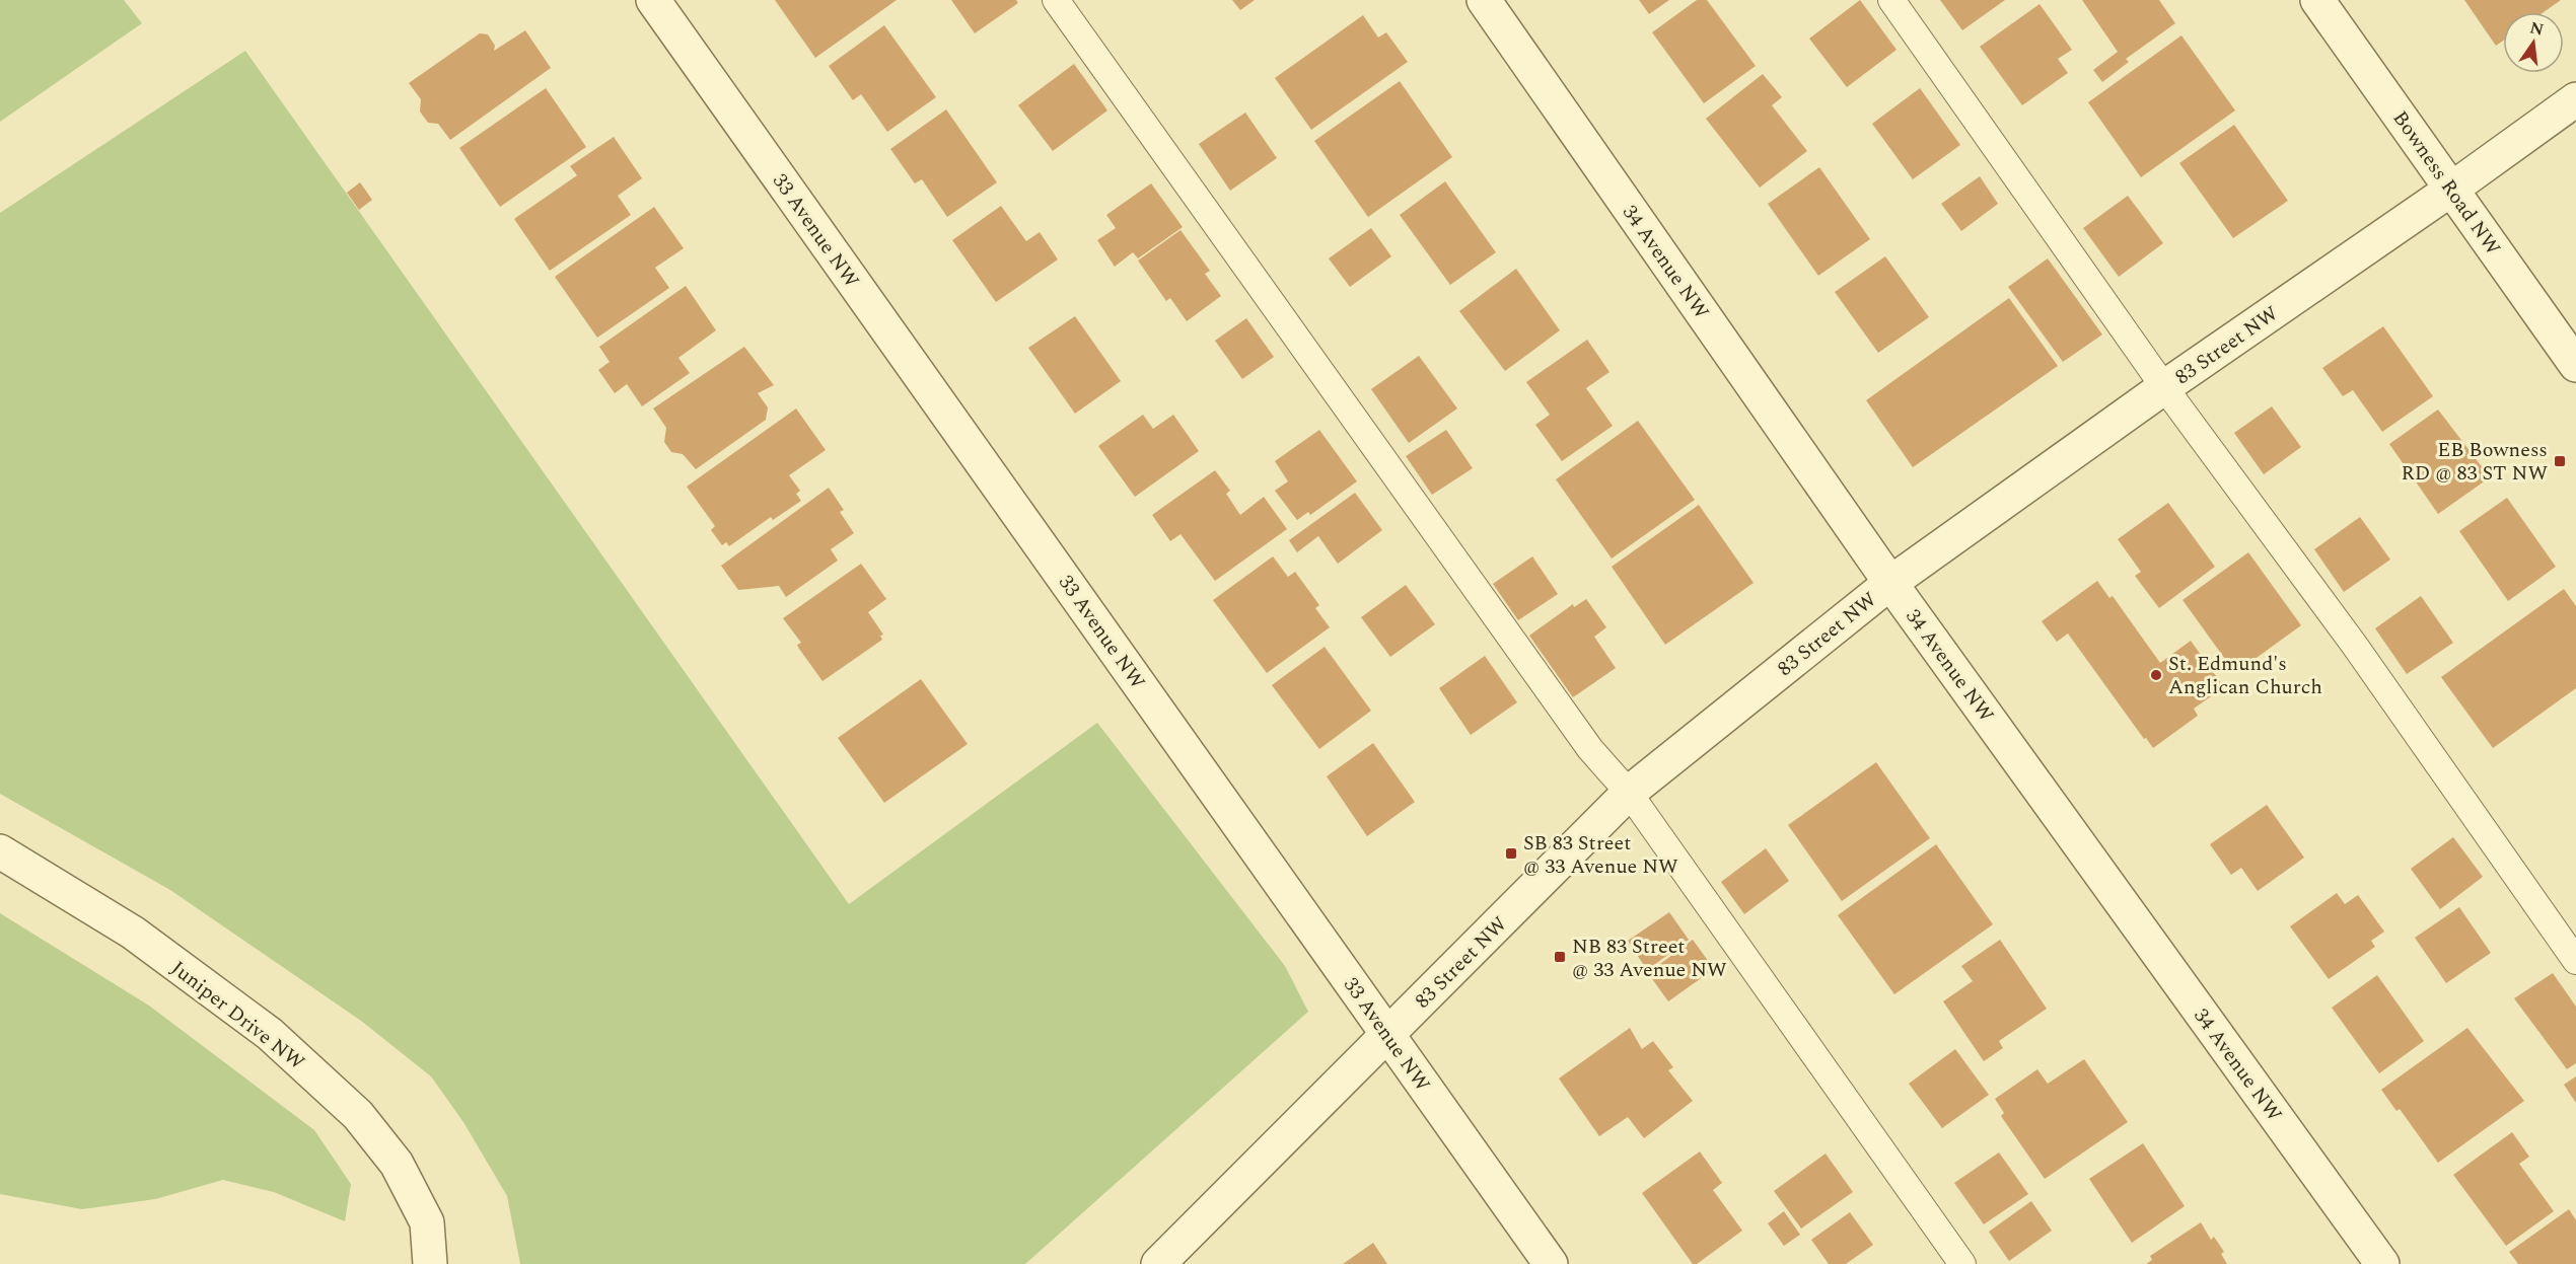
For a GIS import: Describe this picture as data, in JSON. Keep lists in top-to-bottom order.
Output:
{
  "streets": {
    "street": [
      "Bowness Road NW",
      "33 Avenue NW",
      "34 Avenue NW",
      "83 Street NW",
      "Juniper Drive NW"
    ]
  },
  "crossings": [
    ["Bowness Road NW", "83 Street NW"],
    ["33 Avenue NW", "83 Street NW"],
    ["34 Avenue NW", "83 Street NW"]
  ],
  "places": {
    "transit": ["EB Bowness RD @ 83 ST NW", "SB 83 Street @ 33 Avenue NW", "NB 83 Street @ 33 Avenue NW"],
    "other": ["St. Edmund's Anglican Church"]
  },
  "north": "top"
}
